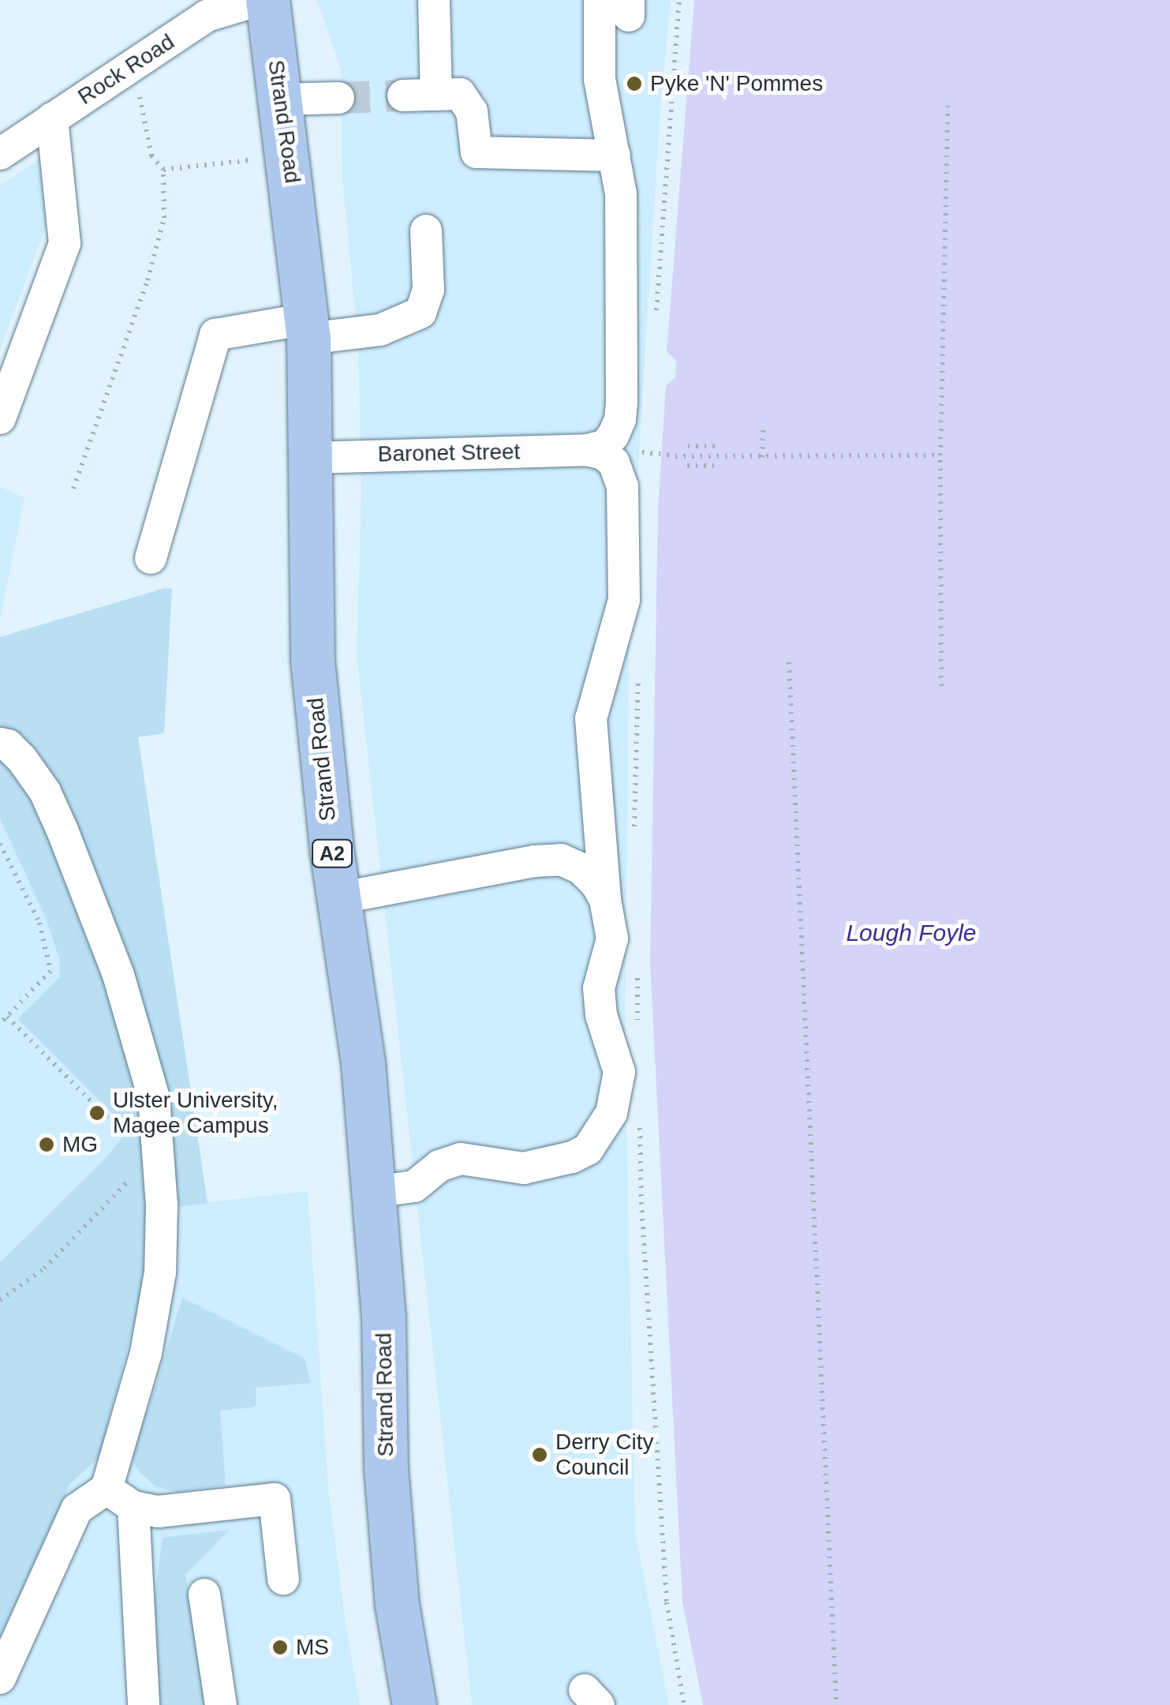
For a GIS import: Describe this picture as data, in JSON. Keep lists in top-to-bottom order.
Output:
{
  "streets": {
    "highway": ["Strand Road", "A2"],
    "street": ["Rock Road", "Baronet Street"]
  },
  "crossings": [
    ["Strand Road", "Baronet Street"]
  ],
  "water": ["Lough Foyle"],
  "places": [
    "Pyke 'N' Pommes",
    "Ulster University, Magee Campus",
    "MG",
    "Derry City Council",
    "MS"
  ]
}
